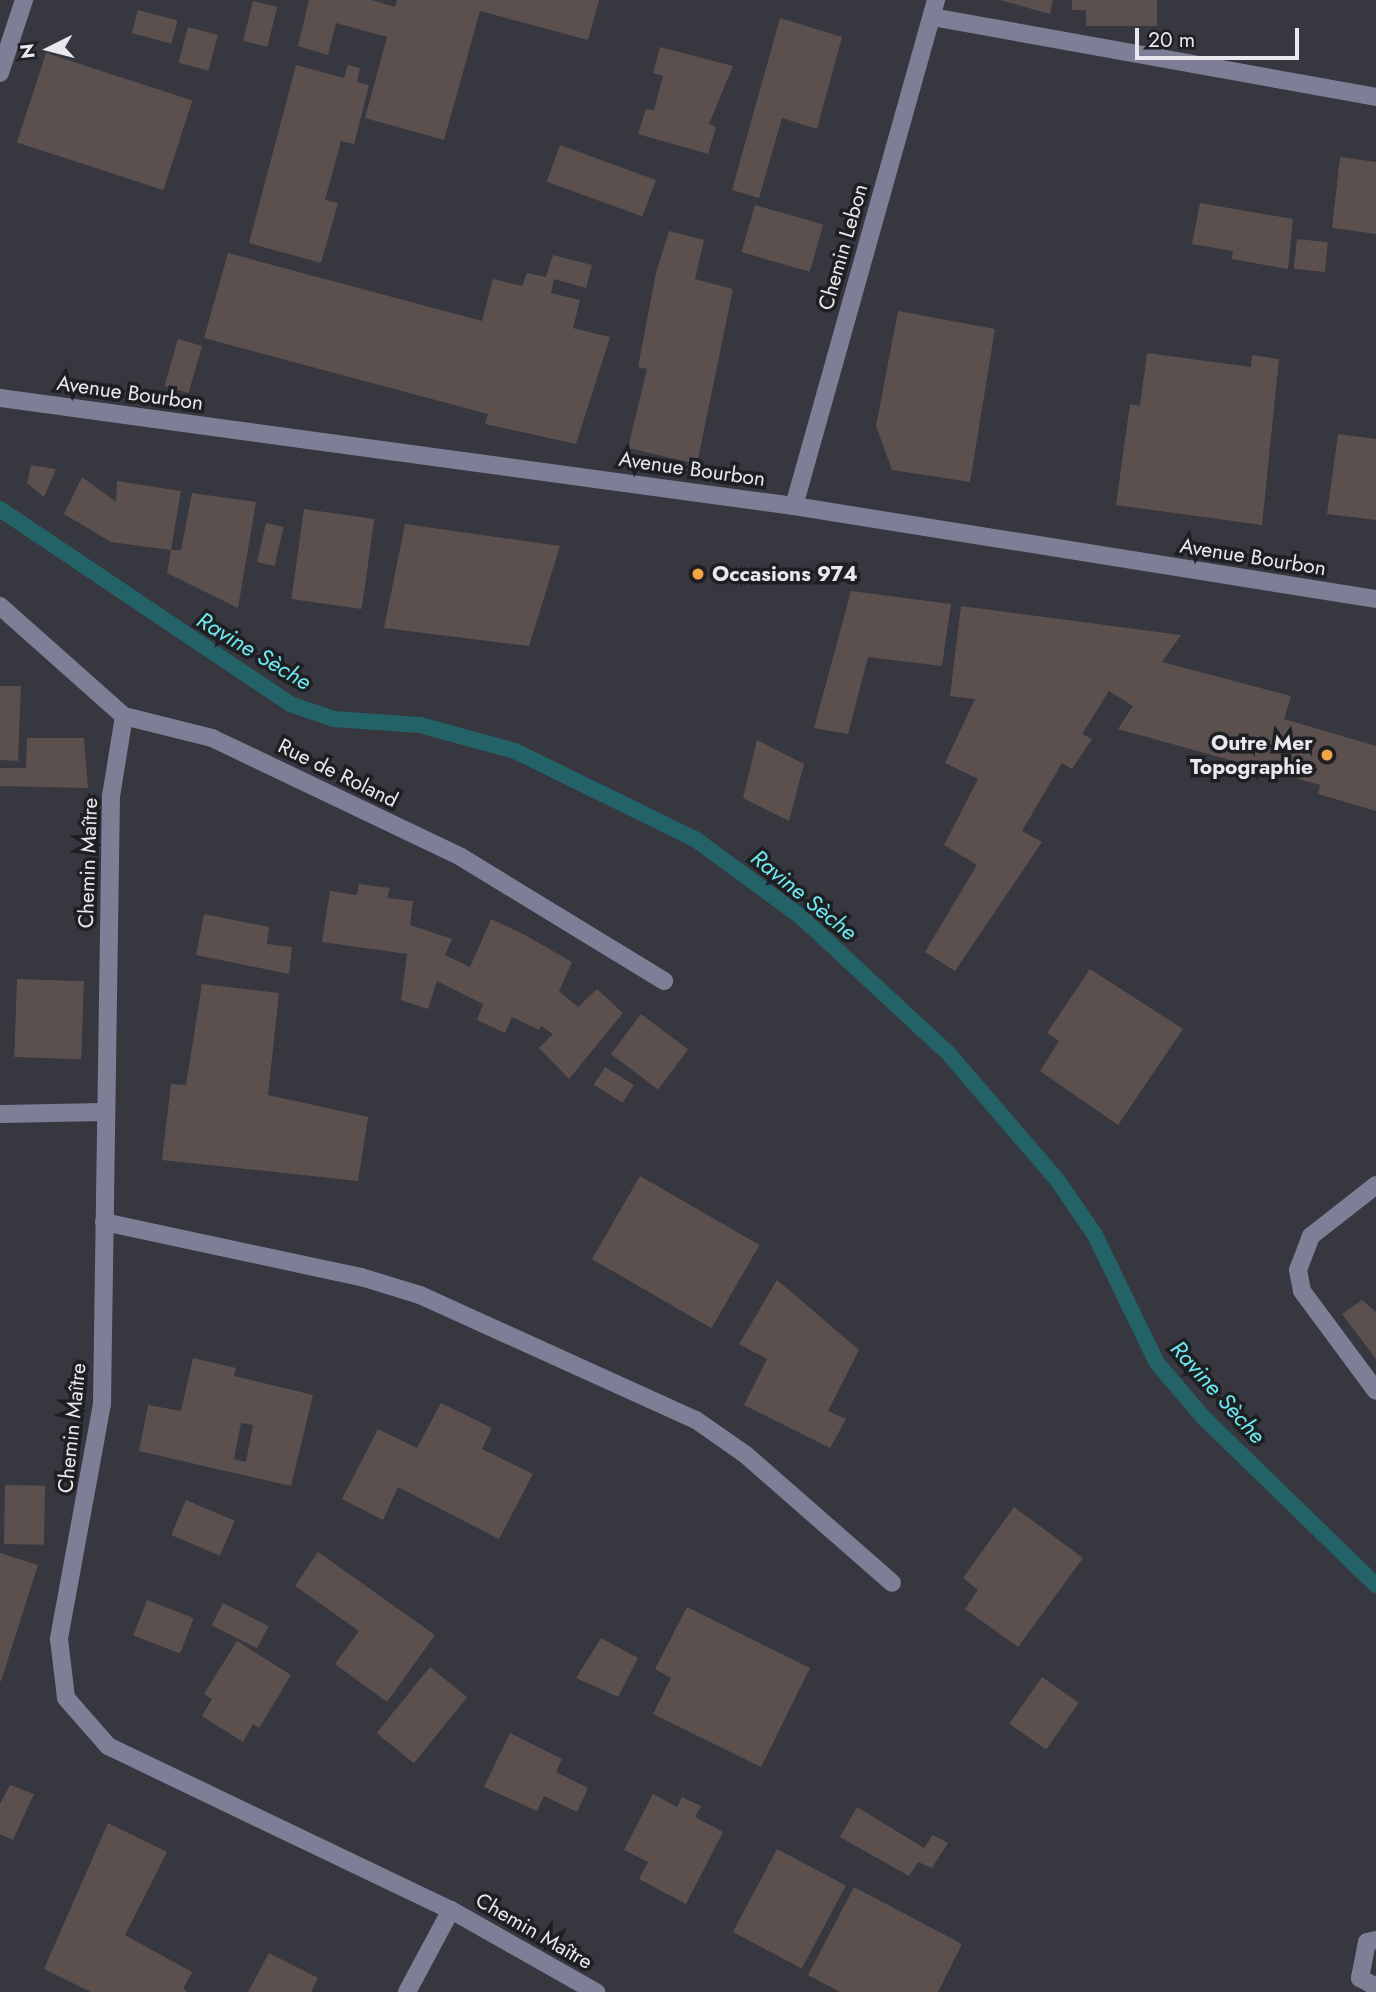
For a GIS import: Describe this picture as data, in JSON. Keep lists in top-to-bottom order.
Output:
{
  "streets": {
    "street": [
      "Chemin Lebon",
      "Avenue Bourbon",
      "Rue de Roland",
      "Chemin Maître"
    ]
  },
  "crossings": [
    ["Chemin Lebon", "Avenue Bourbon"],
    ["Rue de Roland", "Chemin Maître"]
  ],
  "water": ["Ravine Sèche"],
  "places": ["Occasions 974", "Outre Mer Topographie"],
  "scale_bar": "20 m",
  "north": "left"
}
